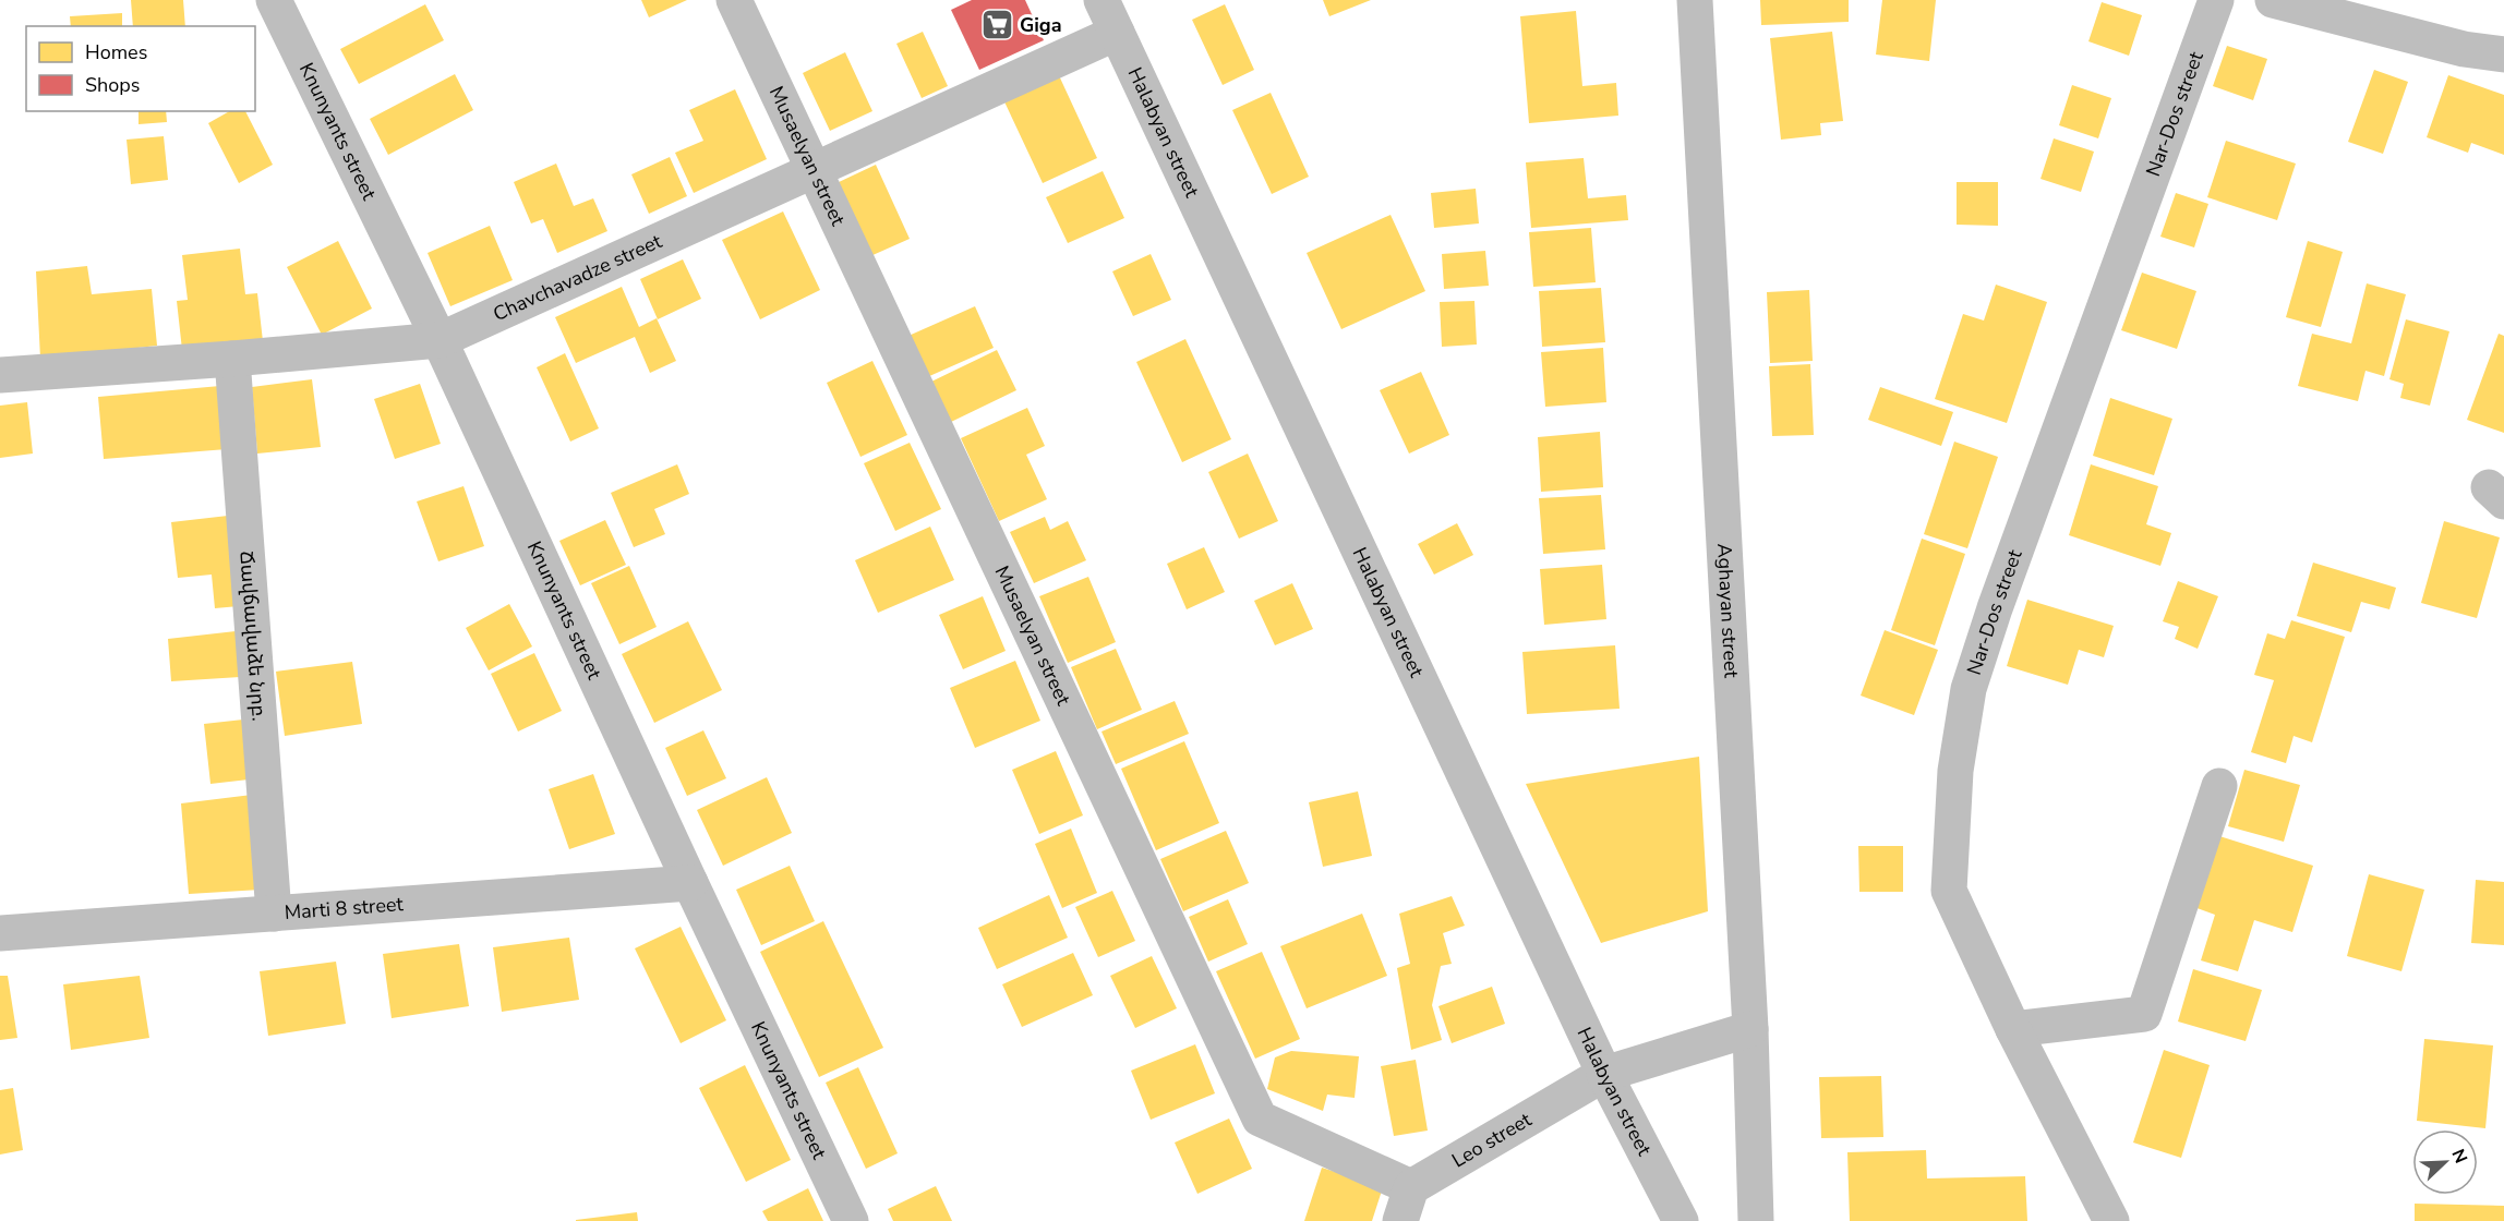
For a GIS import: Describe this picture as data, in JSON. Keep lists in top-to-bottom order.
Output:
{
  "streets": {
    "street": [
      "Nar-Dos street",
      "Knunyants street",
      "Halabyan street",
      "Musaelyan street",
      "Chavchavadze street",
      "Aghayan street",
      "Ճավճավաձե նրբ.",
      "Marti 8 street",
      "Leo street"
    ]
  },
  "crossings": [
    ["Knunyants street", "Chavchavadze street"],
    ["Knunyants street", "Marti 8 street"],
    ["Halabyan street", "Chavchavadze street"],
    ["Halabyan street", "Leo street"],
    ["Musaelyan street", "Chavchavadze street"],
    ["Musaelyan street", "Leo street"],
    ["Chavchavadze street", "Ճավճավաձե նրբ."],
    ["Aghayan street", "Leo street"],
    ["Ճավճավաձե նրբ.", "Marti 8 street"]
  ],
  "places": {
    "supermarket": ["Giga"]
  },
  "legend": ["Homes", "Shops"],
  "north": "top right"
}
